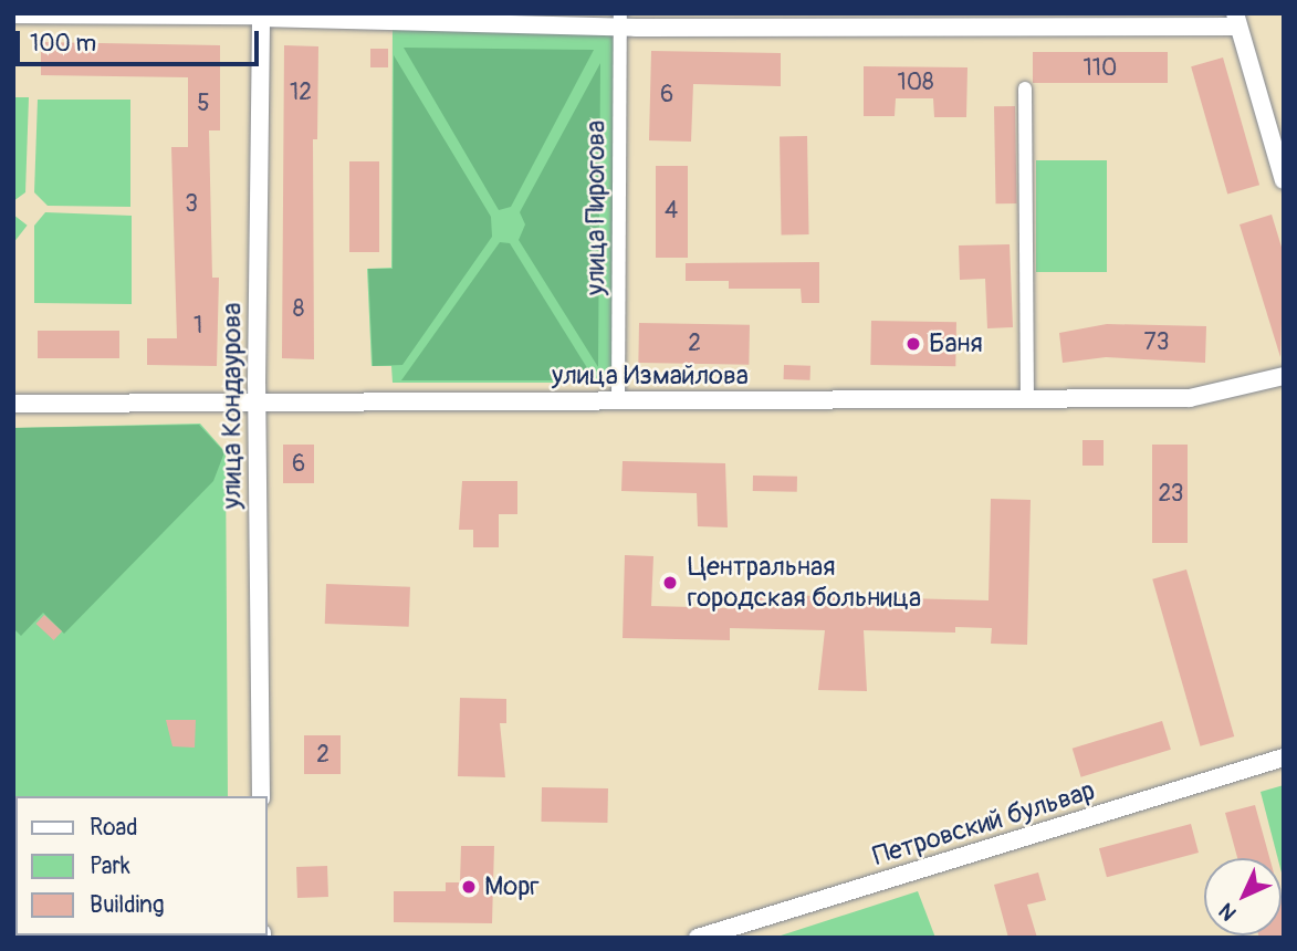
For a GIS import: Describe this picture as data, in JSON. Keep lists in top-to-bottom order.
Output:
{
  "streets": {
    "street": [
      "улица Пирогова",
      "улица Измайлова",
      "улица Кондаурова",
      "Петровский бульвар"
    ]
  },
  "crossings": [
    ["улица Пирогова", "улица Измайлова"],
    ["улица Измайлова", "улица Кондаурова"]
  ],
  "places": ["Баня", "Центральная городская больница", "Морг"],
  "house_numbers": [
    "110",
    "108",
    "12",
    "6",
    "5",
    "3",
    "4",
    "8",
    "1",
    "73",
    "2",
    "6",
    "23",
    "2"
  ],
  "legend": ["Road", "Park", "Building"],
  "scale_bar": "100 m",
  "north": "bottom left"
}
